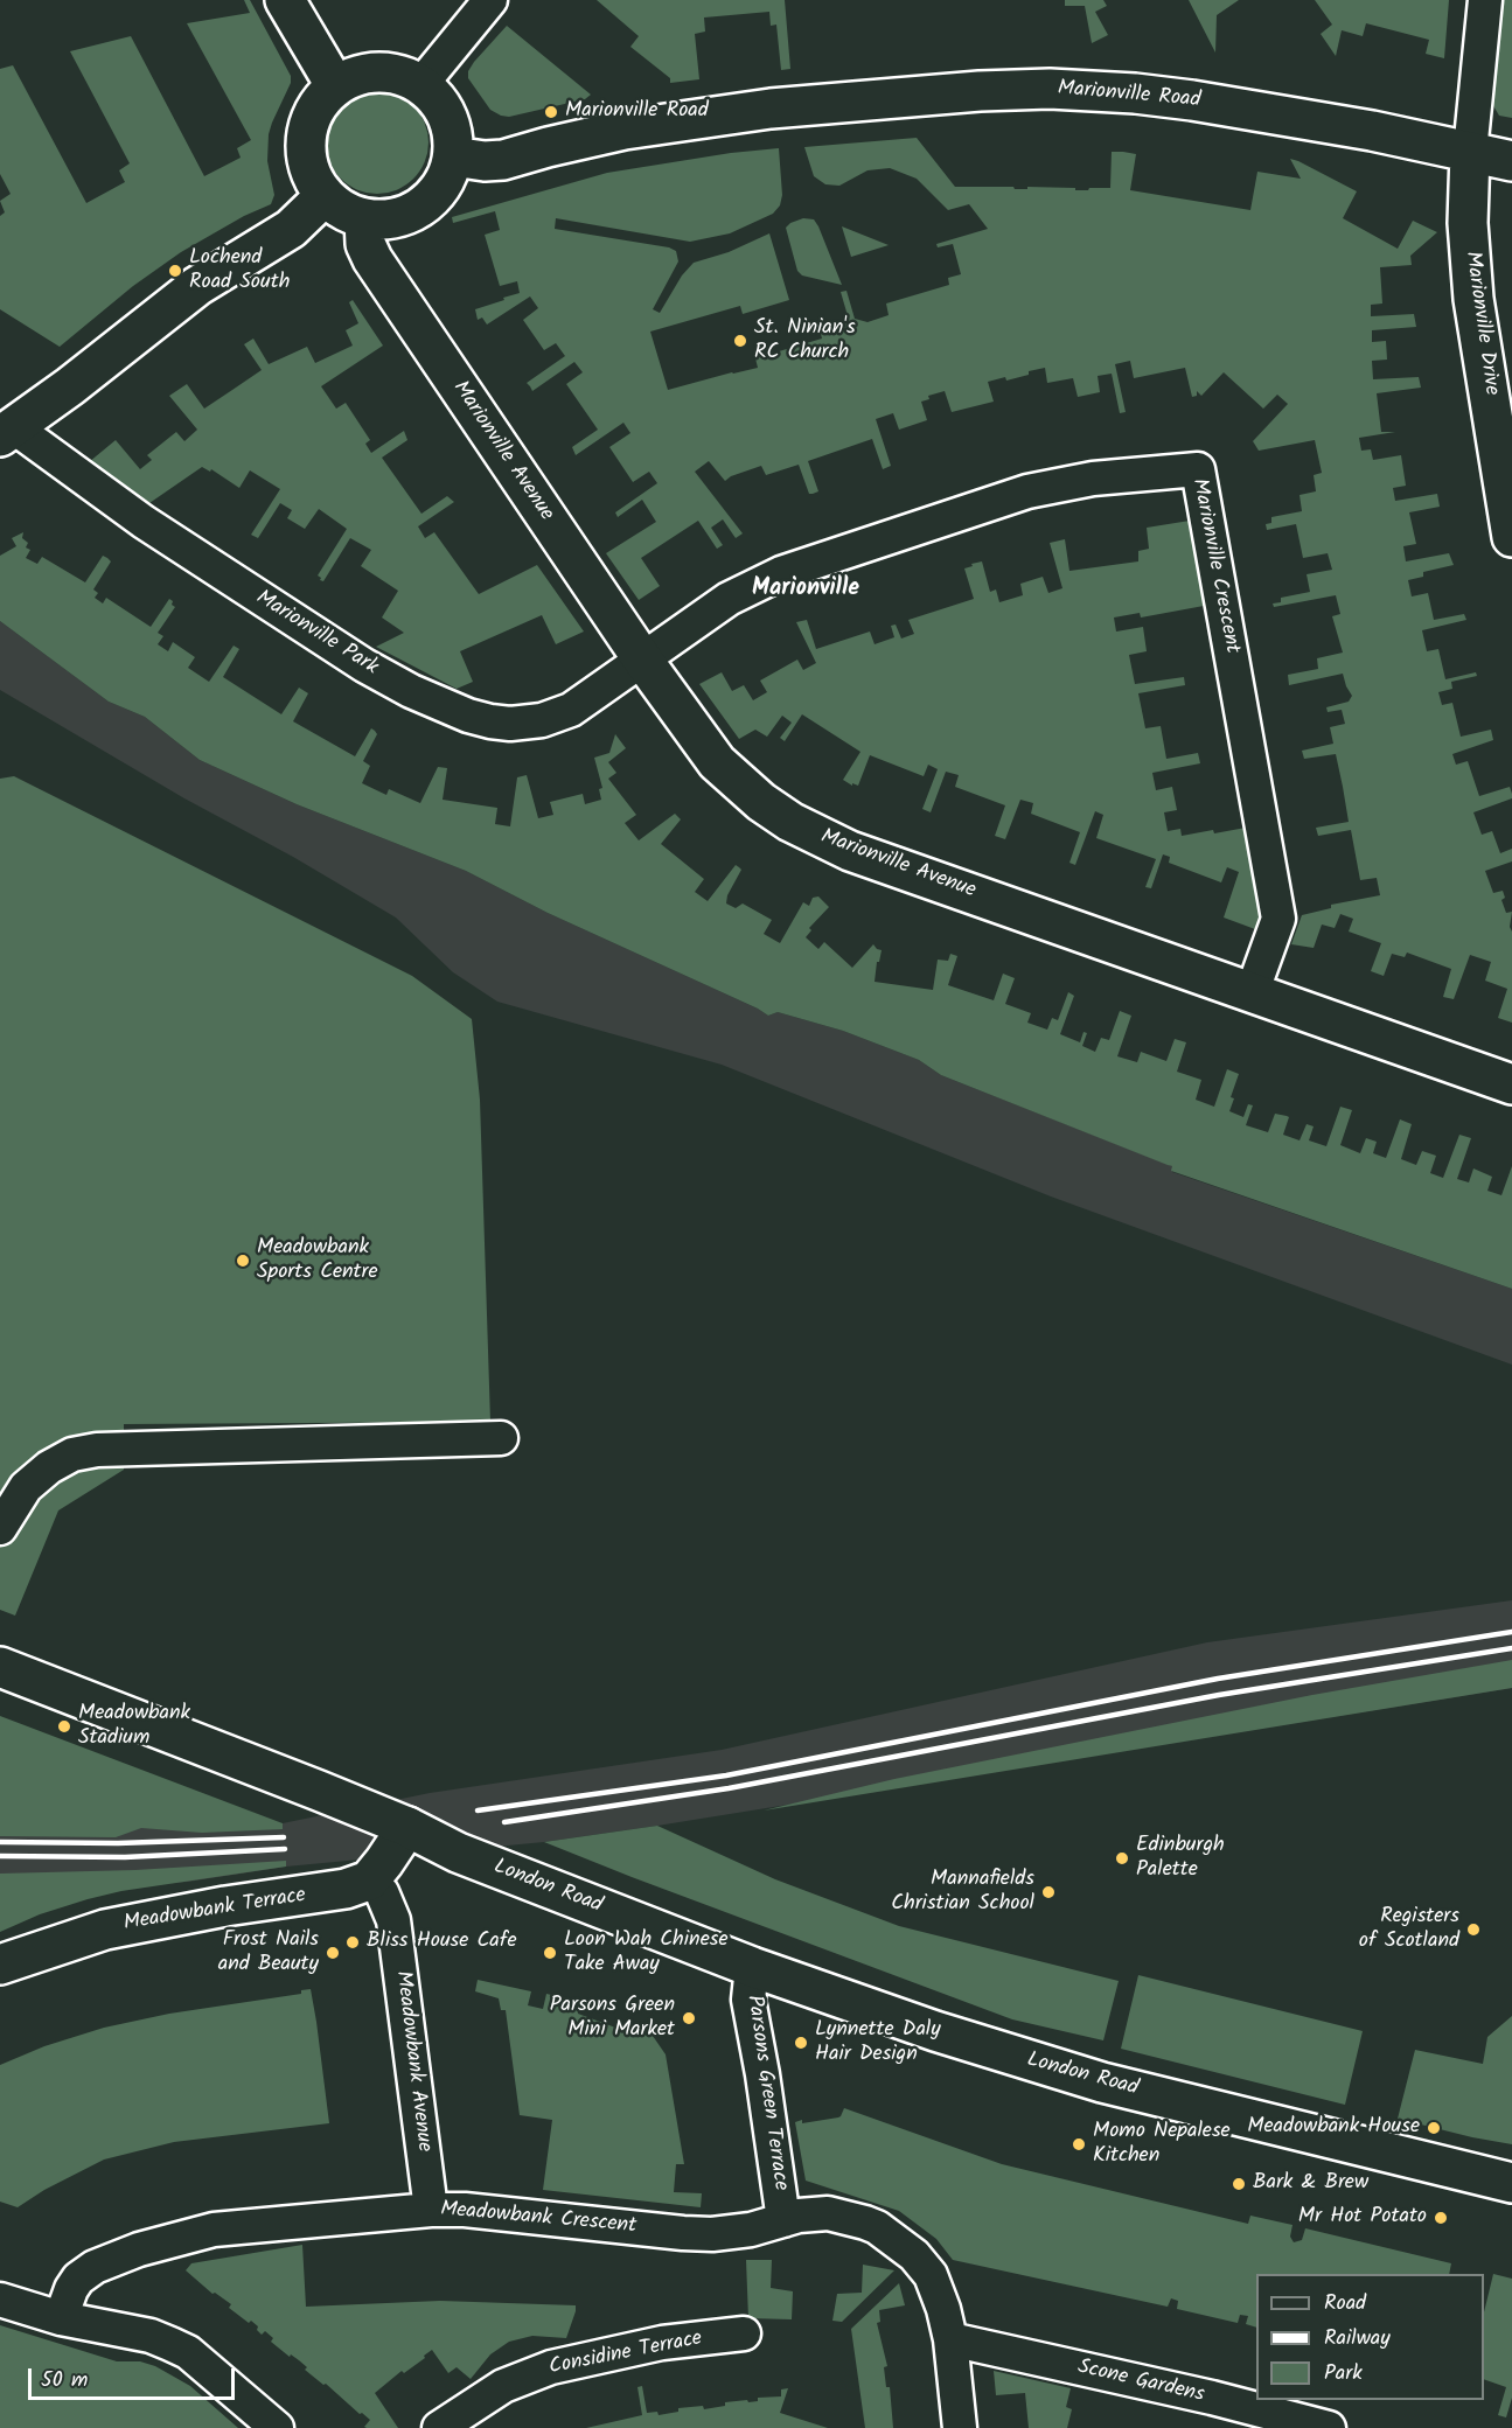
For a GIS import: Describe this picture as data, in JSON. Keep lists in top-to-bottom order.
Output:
{
  "streets": {
    "street": [
      "Marionville Road",
      "Marionville Drive",
      "Marionville Avenue",
      "Marionville Crescent",
      "Marionville Park",
      "London Road",
      "Meadowbank Terrace",
      "Meadowbank Avenue",
      "Parsons Green Terrace",
      "Meadowbank Crescent",
      "Considine Terrace",
      "Scone Gardens"
    ]
  },
  "crossings": [
    ["Marionville Road", "Marionville Drive"],
    ["Marionville Road", "Marionville Avenue"],
    ["Marionville Avenue", "Marionville Crescent"],
    ["Marionville Avenue", "Marionville Park"],
    ["Marionville Crescent", "Marionville Park"],
    ["London Road", "Parsons Green Terrace"],
    ["Meadowbank Terrace", "Meadowbank Avenue"],
    ["Meadowbank Avenue", "Meadowbank Crescent"],
    ["Parsons Green Terrace", "Meadowbank Crescent"],
    ["Meadowbank Crescent", "Scone Gardens"]
  ],
  "districts": ["Marionville"],
  "places": [
    "Marionville Road",
    "Lochend Road South",
    "St. Ninian's RC Church",
    "Meadowbank Sports Centre",
    "Meadowbank Stadium",
    "Edinburgh Palette",
    "Mannafields Christian School",
    "Registers of Scotland",
    "Bliss House Cafe",
    "Frost Nails and Beauty",
    "Loon Wah Chinese Take Away",
    "Parsons Green Mini Market",
    "Lynnette Daly Hair Design",
    "Meadowbank House",
    "Momo Nepalese Kitchen",
    "Bark & Brew",
    "Mr Hot Potato"
  ],
  "legend": ["Road", "Railway", "Park"],
  "scale_bar": "50 m"
}
